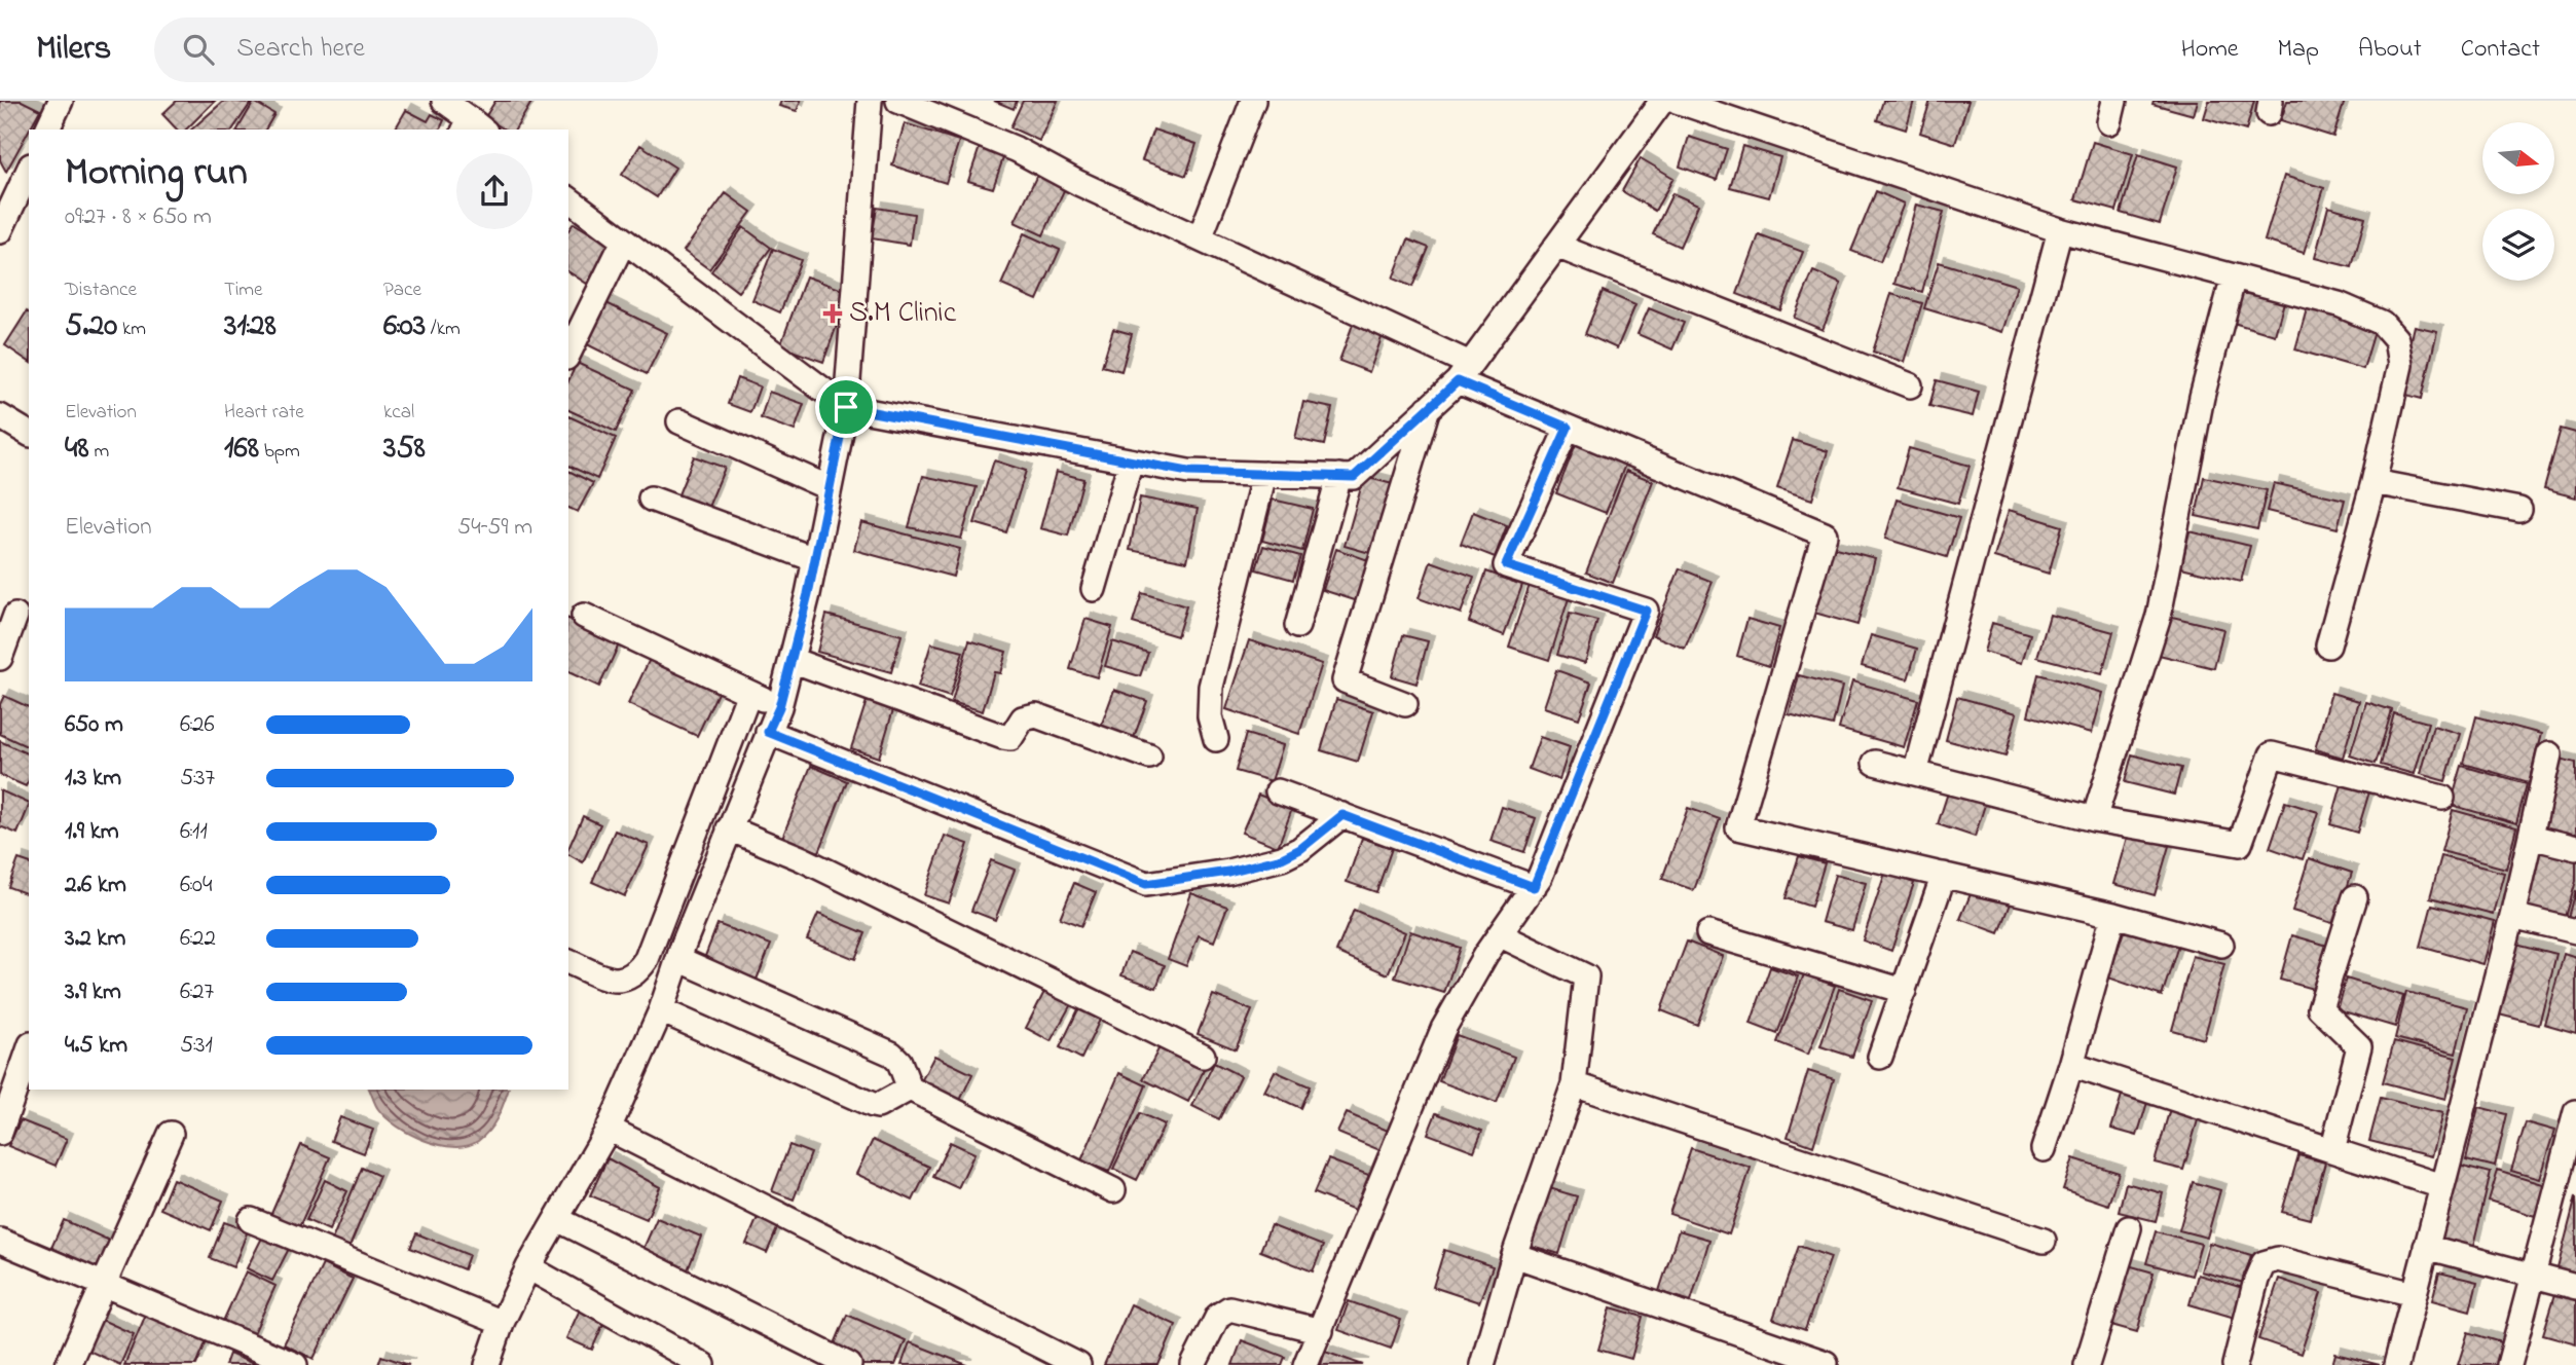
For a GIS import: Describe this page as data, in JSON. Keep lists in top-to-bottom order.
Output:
{
  "places": {
    "health": ["S.M Clinic"]
  },
  "north": "right",
  "page": {
    "header": "Milers",
    "search": "Search here",
    "nav": [
      "Home",
      "Map",
      "About",
      "Contact"
    ],
    "heading": ["Morning run", "09:27 · 8 × 650 m"],
    "stats": [
      ["Distance", "5.20 km"],
      ["Time", "31:28"],
      ["Pace", "6:03 /km"],
      ["Elevation", "48 m"],
      ["Heart rate", "168 bpm"],
      ["kcal", "358"]
    ],
    "chart": ["Elevation", "54–59 m"],
    "list": [
      {
        "name": "650 m",
        "note": "6:26"
      },
      {
        "name": "1.3 km",
        "note": "5:37"
      },
      {
        "name": "1.9 km",
        "note": "6:11"
      },
      {
        "name": "2.6 km",
        "note": "6:04"
      },
      {
        "name": "3.2 km",
        "note": "6:22"
      },
      {
        "name": "3.9 km",
        "note": "6:27"
      },
      {
        "name": "4.5 km",
        "note": "5:31"
      }
    ]
  }
}
